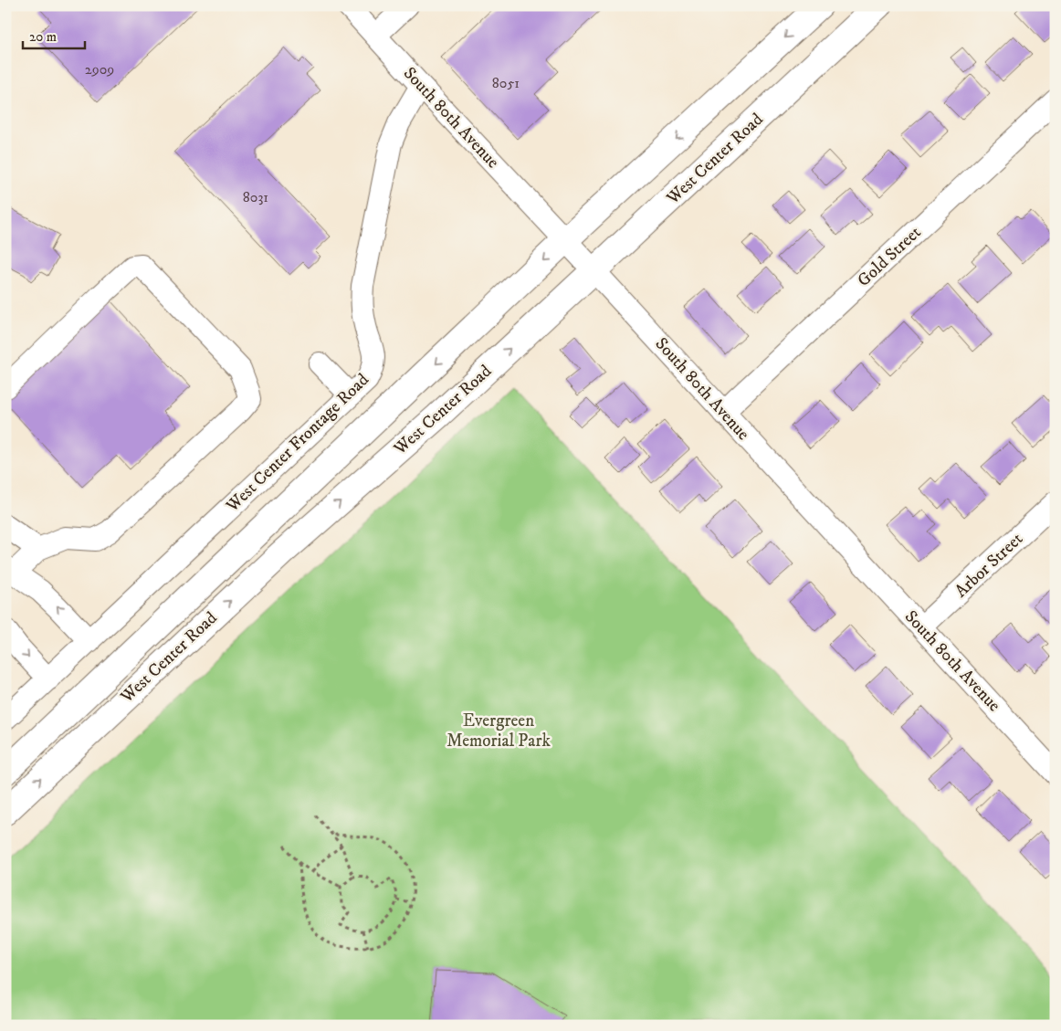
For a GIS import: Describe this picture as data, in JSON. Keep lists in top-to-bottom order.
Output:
{
  "streets": {
    "main road": ["West Center Road"],
    "street": [
      "South 80th Avenue",
      "Gold Street",
      "West Center Frontage Road",
      "Arbor Street"
    ]
  },
  "crossings": [
    ["South 80th Avenue", "West Center Road"],
    ["South 80th Avenue", "Gold Street"],
    ["South 80th Avenue", "West Center Frontage Road"],
    ["South 80th Avenue", "Arbor Street"]
  ],
  "parks": ["Evergreen Memorial Park"],
  "house_numbers": ["2909", "8051", "8031"],
  "scale_bar": "20 m"
}
